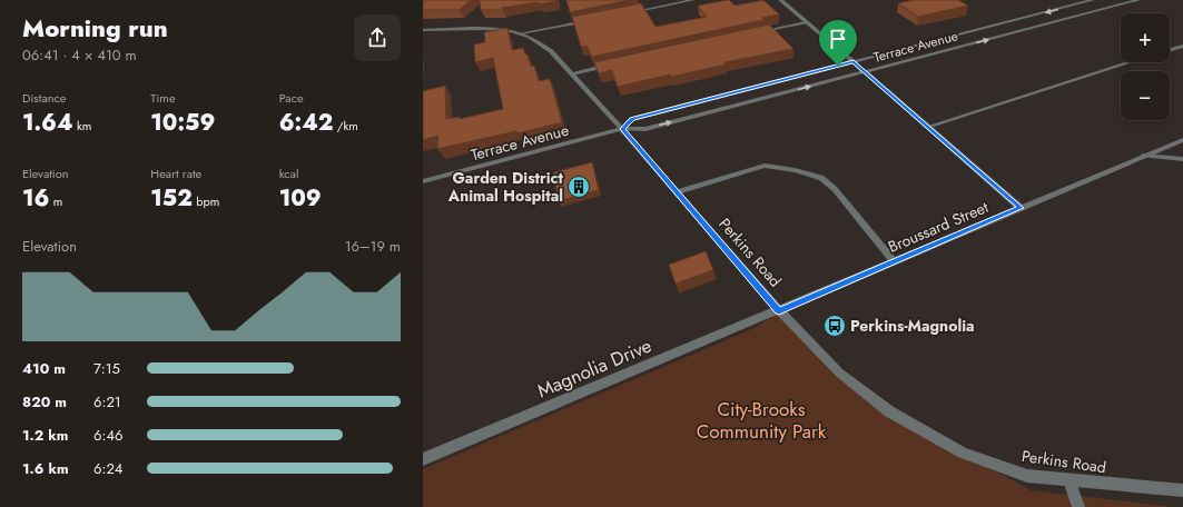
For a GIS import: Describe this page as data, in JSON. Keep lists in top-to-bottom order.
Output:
{
  "streets": {
    "street": [
      "Terrace Avenue",
      "Broussard Street",
      "Perkins Road",
      "Magnolia Drive"
    ]
  },
  "crossings": [
    ["Terrace Avenue", "Perkins Road"],
    ["Broussard Street", "Perkins Road"],
    ["Broussard Street", "Magnolia Drive"],
    ["Perkins Road", "Magnolia Drive"]
  ],
  "parks": ["City-Brooks Community Park"],
  "places": {
    "building": ["Garden District Animal Hospital"],
    "bus stop": ["Perkins-Magnolia"]
  },
  "page": {
    "heading": ["Morning run", "06:41 · 4 × 410 m"],
    "map_buttons": ["+", "−"],
    "stats": [
      ["Distance", "1.64 km"],
      ["Time", "10:59"],
      ["Pace", "6:42 /km"],
      ["Elevation", "16 m"],
      ["Heart rate", "152 bpm"],
      ["kcal", "109"]
    ],
    "chart": ["Elevation", "16–19 m"],
    "list": [
      {
        "name": "410 m",
        "note": "7:15"
      },
      {
        "name": "820 m",
        "note": "6:21"
      },
      {
        "name": "1.2 km",
        "note": "6:46"
      },
      {
        "name": "1.6 km",
        "note": "6:24"
      }
    ]
  }
}
